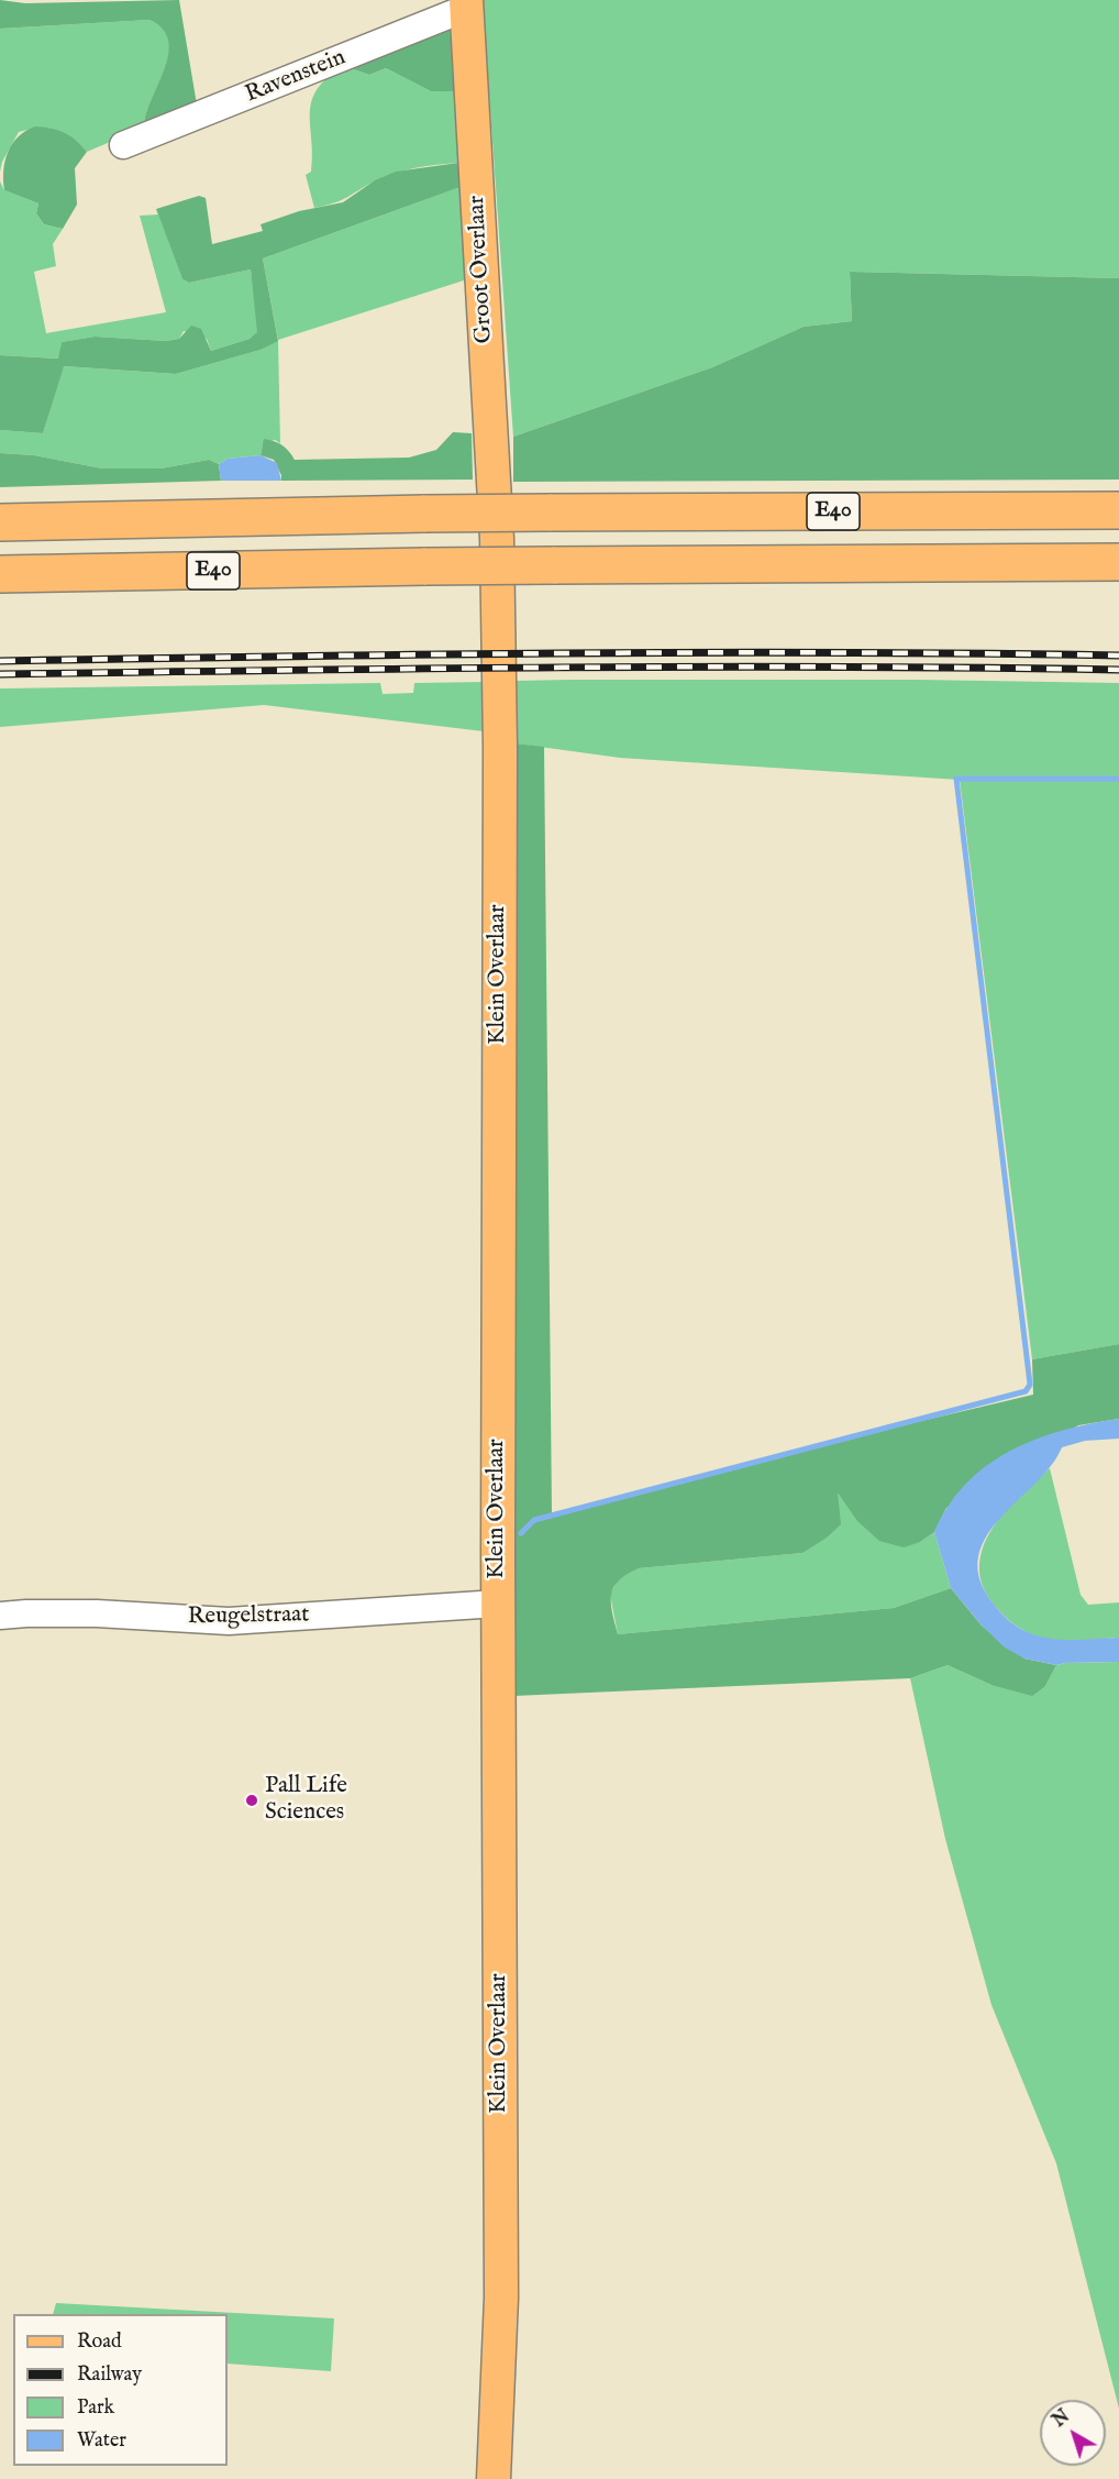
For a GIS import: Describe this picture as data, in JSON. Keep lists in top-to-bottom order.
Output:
{
  "streets": {
    "highway": ["E40"],
    "main road": ["Groot Overlaar", "Klein Overlaar"],
    "street": ["Ravenstein", "Reugelstraat"]
  },
  "crossings": [
    ["Ravenstein", "Groot Overlaar"],
    ["Groot Overlaar", "Klein Overlaar"],
    ["Klein Overlaar", "Reugelstraat"]
  ],
  "places": ["Pall Life Sciences"],
  "legend": [
    "Road",
    "Railway",
    "Park",
    "Water"
  ],
  "north": "top left"
}
